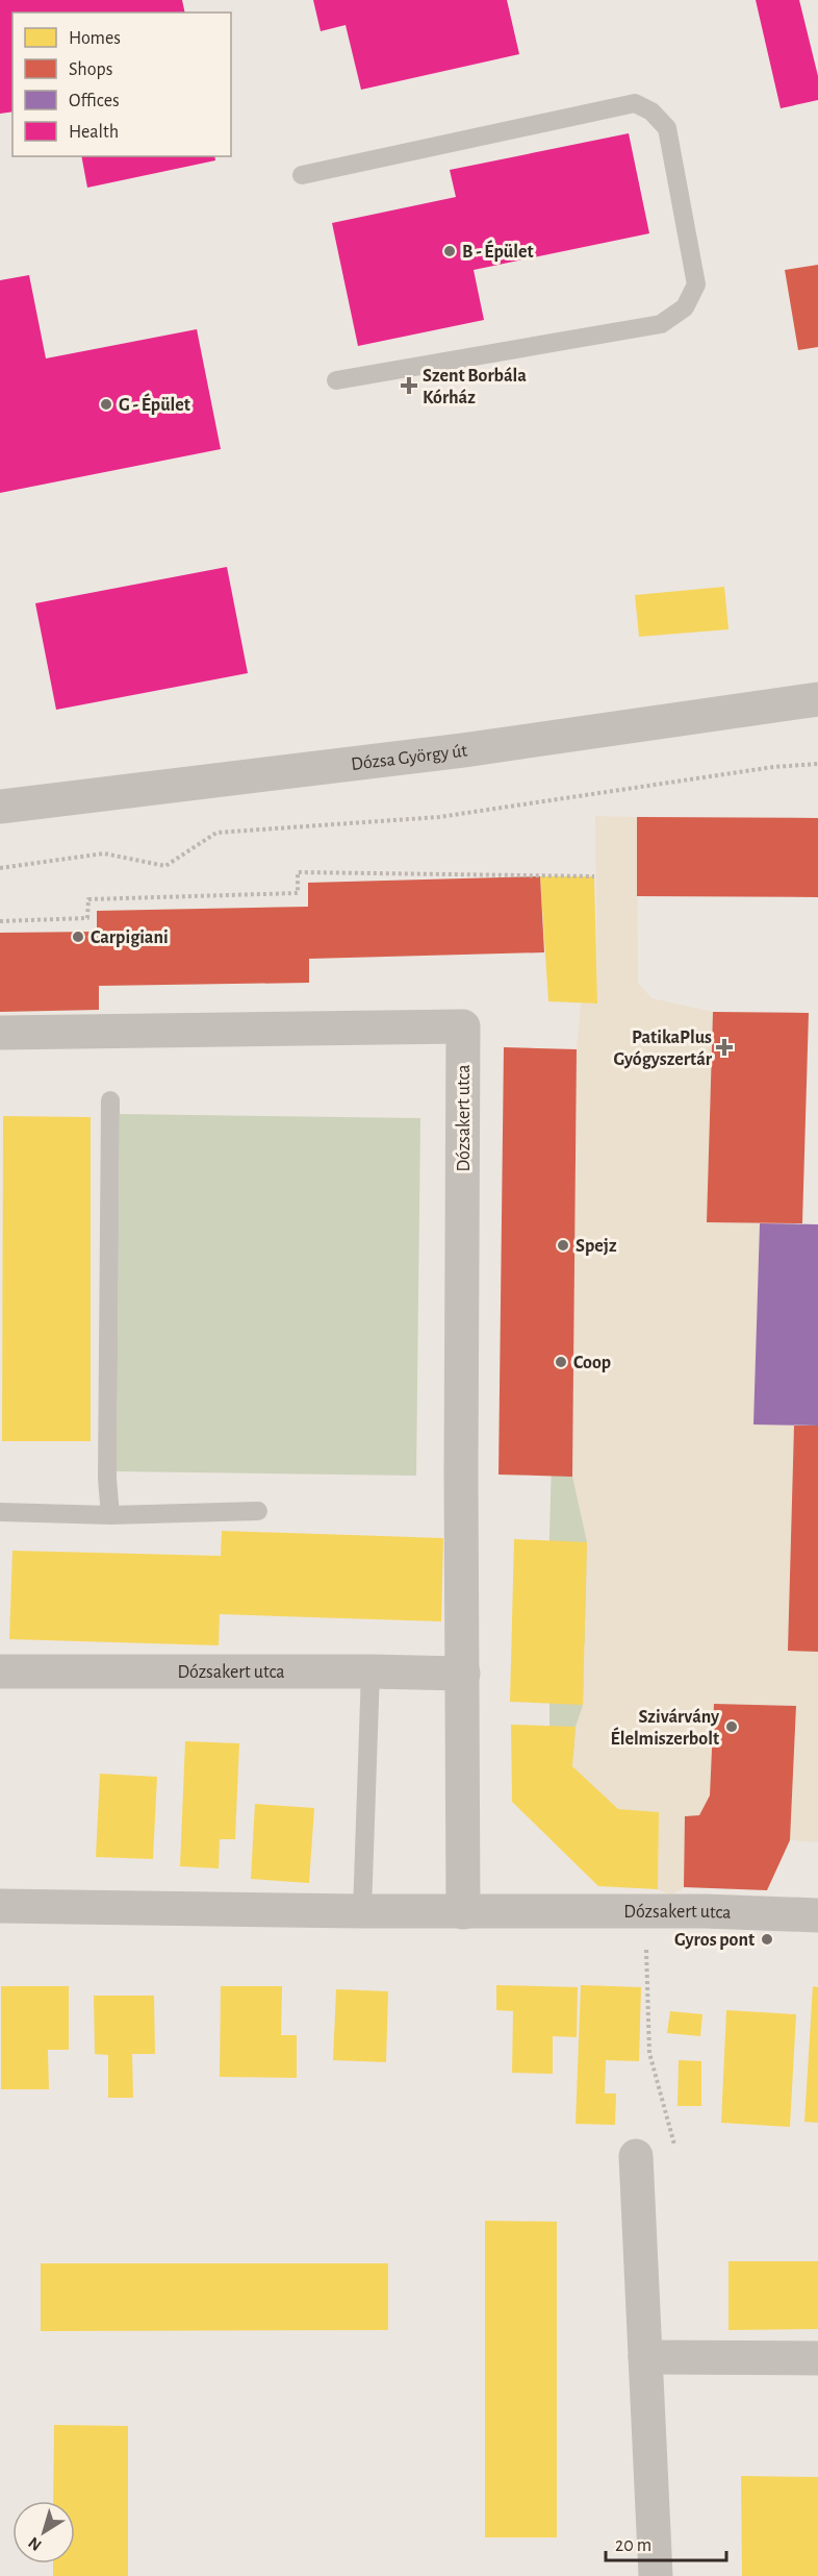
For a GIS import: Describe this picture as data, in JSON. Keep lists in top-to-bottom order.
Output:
{
  "streets": {
    "street": ["Dózsa György út", "Dózsakert utca"]
  },
  "places": {
    "other": [
      "B - Épület",
      "G - Épület",
      "Carpigiani",
      "Spejz",
      "Coop",
      "Szivárvány Élelmiszerbolt",
      "Gyros pont"
    ],
    "health": ["Szent Borbála Kórház", "PatikaPlus Gyógyszertár"]
  },
  "legend": [
    "Homes",
    "Shops",
    "Offices",
    "Health"
  ],
  "scale_bar": "20 m",
  "north": "bottom left"
}
